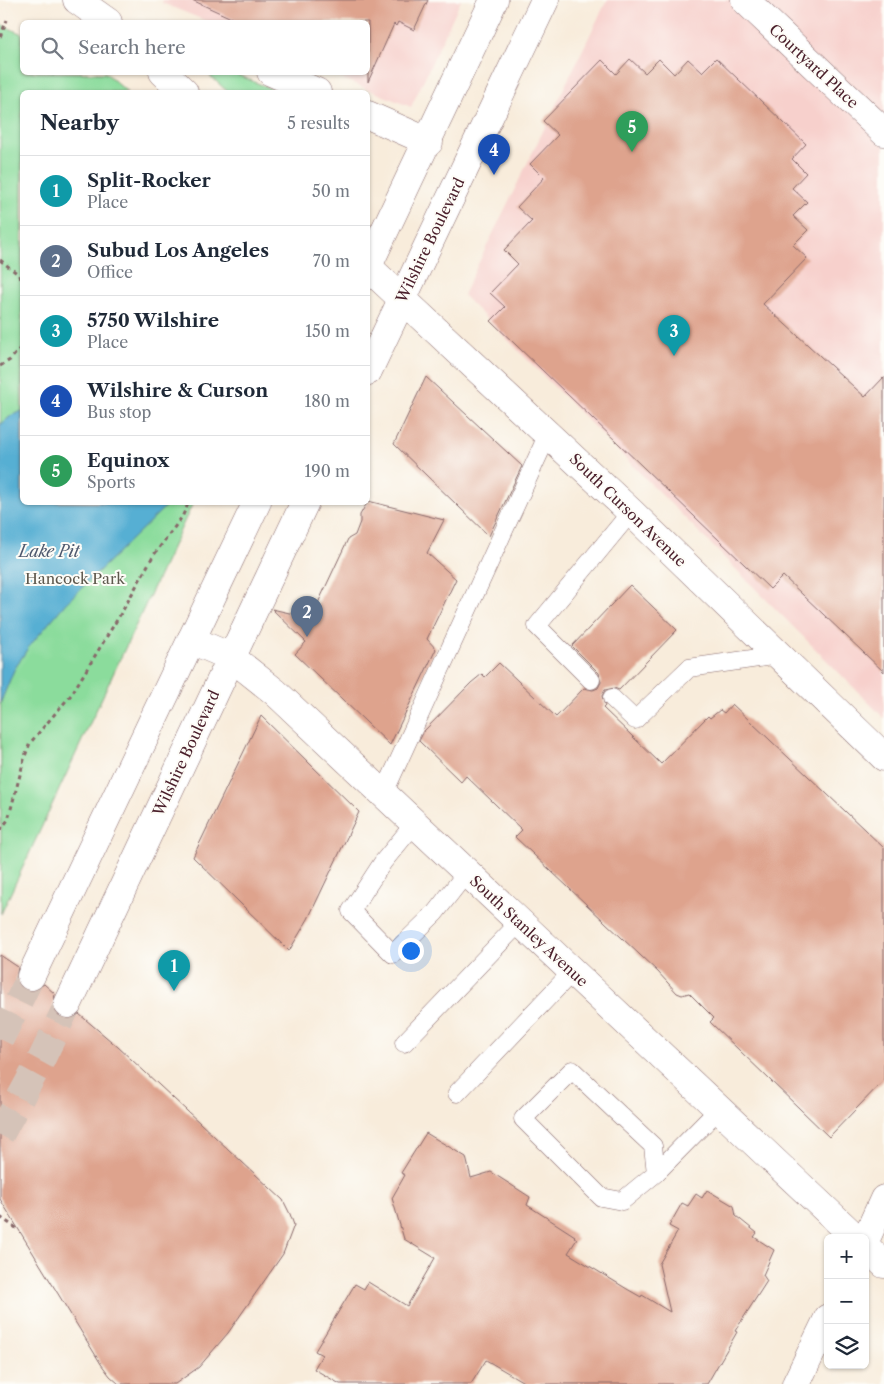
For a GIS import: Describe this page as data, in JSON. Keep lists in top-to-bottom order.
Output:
{
  "streets": {
    "street": [
      "Courtyard Place",
      "Wilshire Boulevard",
      "South Curson Avenue",
      "South Stanley Avenue"
    ]
  },
  "crossings": [
    ["Wilshire Boulevard", "South Curson Avenue"],
    ["Wilshire Boulevard", "South Stanley Avenue"]
  ],
  "water": ["Lake Pit"],
  "parks": ["Hancock Park"],
  "page": {
    "search": "Search here",
    "heading": ["Nearby", "5 results"],
    "pins": [
      "5",
      "4",
      "3",
      "2",
      "1"
    ],
    "list": [
      {
        "mark": "1",
        "name": "Split-Rocker",
        "note": "Place",
        "value": "50 m"
      },
      {
        "mark": "2",
        "name": "Subud Los Angeles",
        "note": "Office",
        "value": "70 m"
      },
      {
        "mark": "3",
        "name": "5750 Wilshire",
        "note": "Place",
        "value": "150 m"
      },
      {
        "mark": "4",
        "name": "Wilshire & Curson",
        "note": "Bus stop",
        "value": "180 m"
      },
      {
        "mark": "5",
        "name": "Equinox",
        "note": "Sports",
        "value": "190 m"
      }
    ],
    "map_buttons": ["+", "−"]
  }
}
